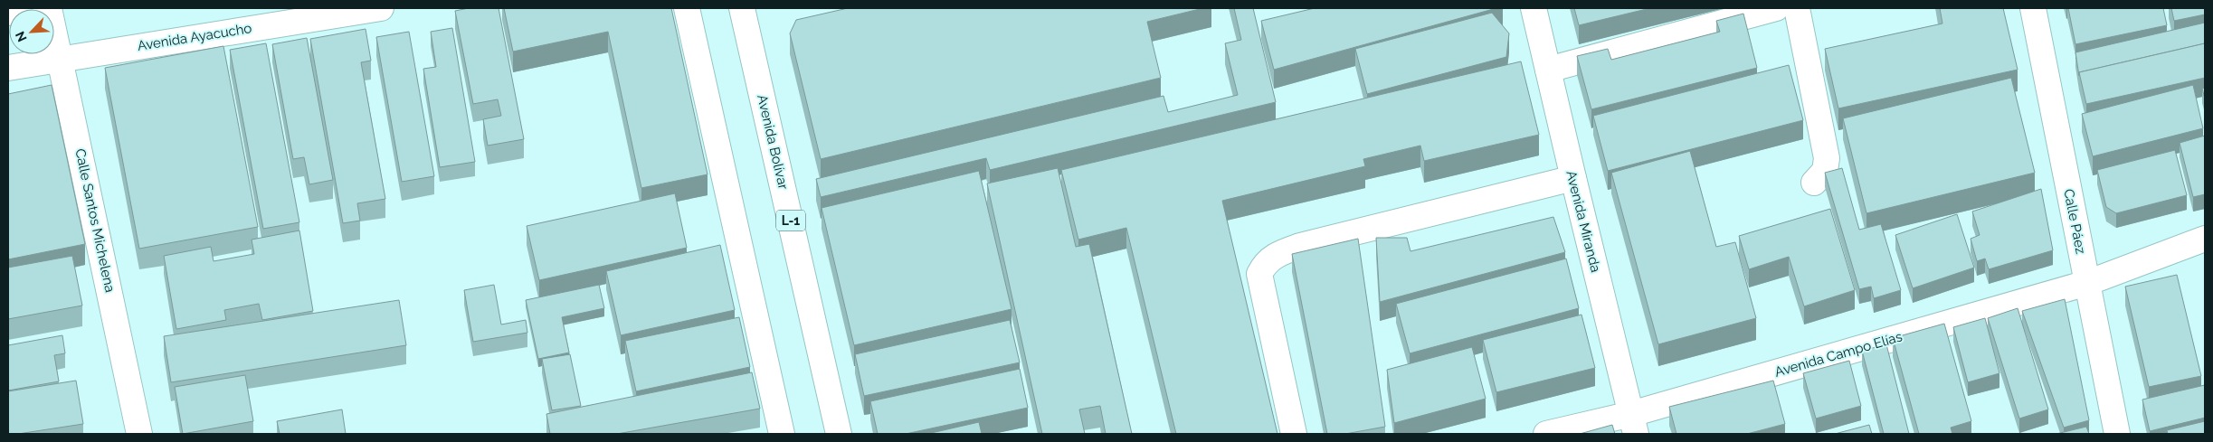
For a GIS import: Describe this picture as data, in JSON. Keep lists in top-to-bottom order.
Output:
{
  "streets": {
    "street": [
      "Avenida Ayacucho",
      "Avenida Bolívar",
      "Calle Santos Michelena",
      "L-1",
      "Avenida Miranda",
      "Calle Páez",
      "Avenida Campo Elías"
    ]
  },
  "crossings": [
    ["Avenida Ayacucho", "Calle Santos Michelena"],
    ["Avenida Miranda", "Avenida Campo Elías"],
    ["Calle Páez", "Avenida Campo Elías"]
  ],
  "north": "bottom left"
}
